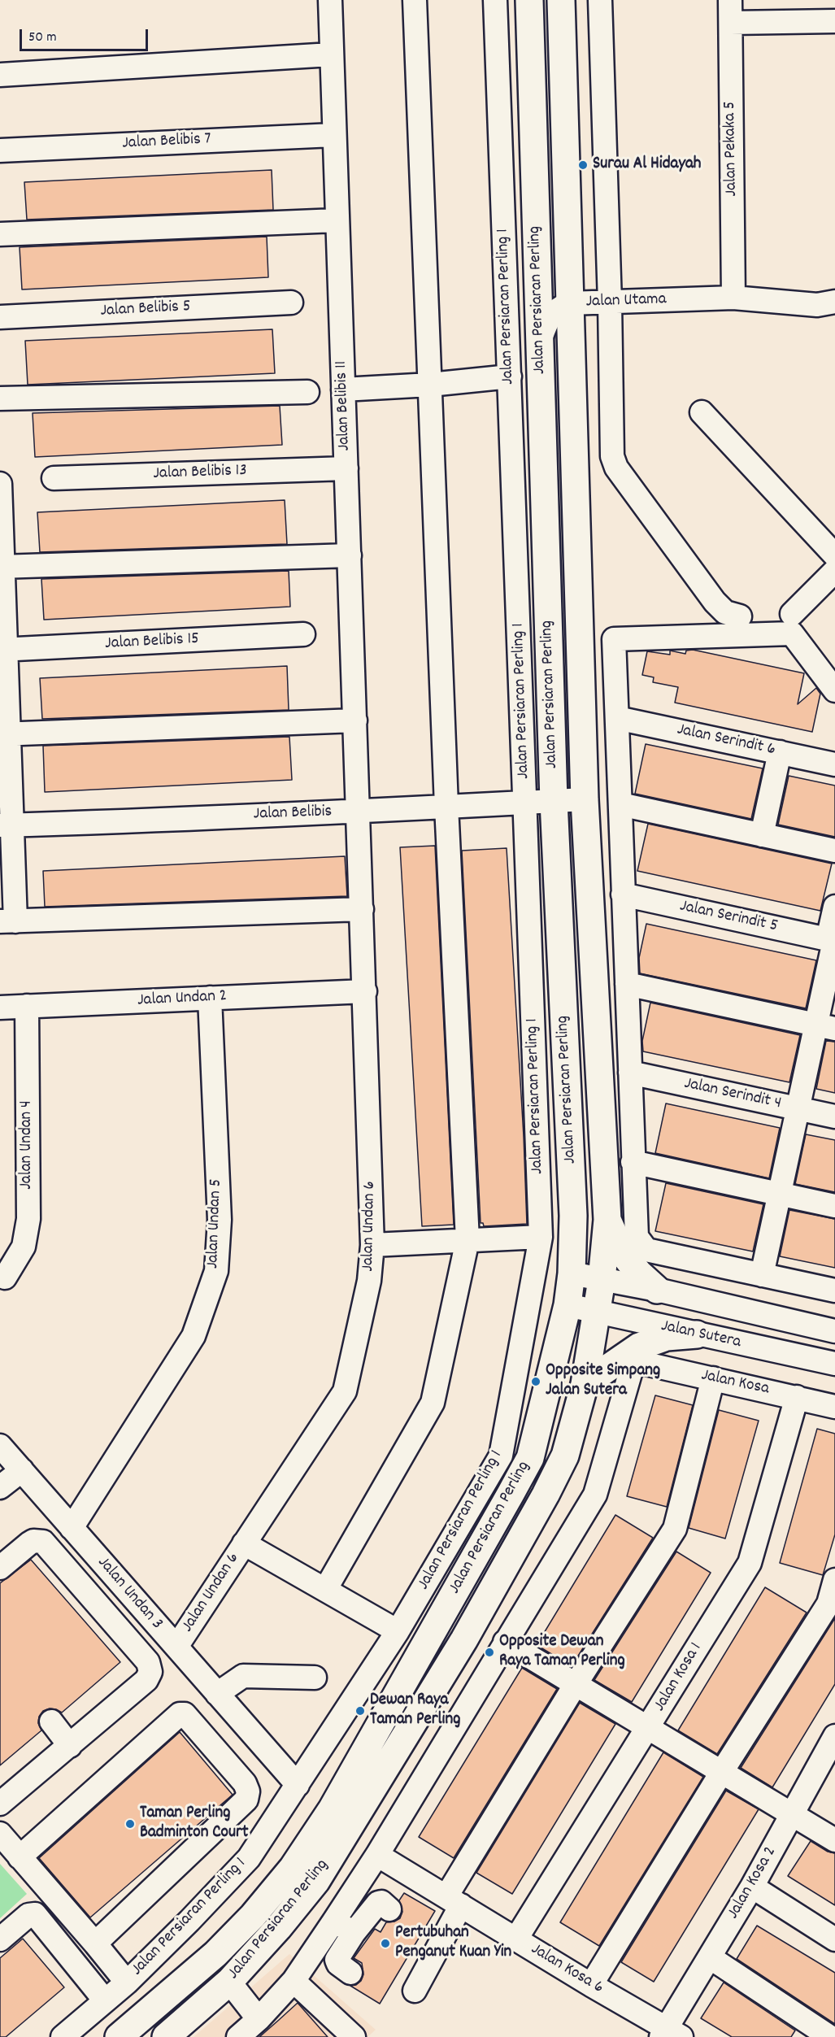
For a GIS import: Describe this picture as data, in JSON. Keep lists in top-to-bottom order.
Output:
{
  "streets": {
    "main road": ["Jalan Persiaran Perling"],
    "street": [
      "Jalan Belibis 7",
      "Jalan Pekaka 5",
      "Jalan Utama",
      "Jalan Persiaran Perling 1",
      "Jalan Belibis 5",
      "Jalan Belibis 11",
      "Jalan Belibis 13",
      "Jalan Belibis 15",
      "Jalan Serindit 6",
      "Jalan Belibis",
      "Jalan Serindit 5",
      "Jalan Undan 2",
      "Jalan Serindit 4",
      "Jalan Undan 4",
      "Jalan Undan 5",
      "Jalan Undan 6",
      "Jalan Sutera",
      "Jalan Kosa",
      "Jalan Undan 3",
      "Jalan Kosa 1",
      "Jalan Kosa 2",
      "Jalan Kosa 6"
    ]
  },
  "crossings": [
    ["Jalan Belibis 7", "Jalan Belibis 11"],
    ["Jalan Pekaka 5", "Jalan Utama"],
    ["Jalan Persiaran Perling", "Jalan Utama"],
    ["Jalan Persiaran Perling", "Jalan Belibis"],
    ["Jalan Persiaran Perling", "Jalan Sutera"],
    ["Jalan Persiaran Perling 1", "Jalan Belibis"],
    ["Jalan Persiaran Perling 1", "Jalan Undan 3"],
    ["Jalan Belibis 11", "Jalan Belibis 13"],
    ["Jalan Belibis 11", "Jalan Belibis"],
    ["Jalan Belibis 11", "Jalan Undan 6"],
    ["Jalan Belibis", "Jalan Undan 6"],
    ["Jalan Undan 2", "Jalan Undan 4"],
    ["Jalan Undan 2", "Jalan Undan 5"],
    ["Jalan Undan 2", "Jalan Undan 6"],
    ["Jalan Undan 5", "Jalan Undan 3"],
    ["Jalan Undan 6", "Jalan Undan 3"],
    ["Jalan Kosa", "Jalan Kosa 1"],
    ["Jalan Kosa 1", "Jalan Kosa 6"],
    ["Jalan Kosa 2", "Jalan Kosa 6"]
  ],
  "places": [
    "Surau Al Hidayah",
    "Opposite Simpang Jalan Sutera",
    "Opposite Dewan Raya Taman Perling",
    "Dewan Raya Taman Perling",
    "Taman Perling Badminton Court",
    "Pertubuhan Penganut Kuan Yin"
  ],
  "scale_bar": "50 m"
}
